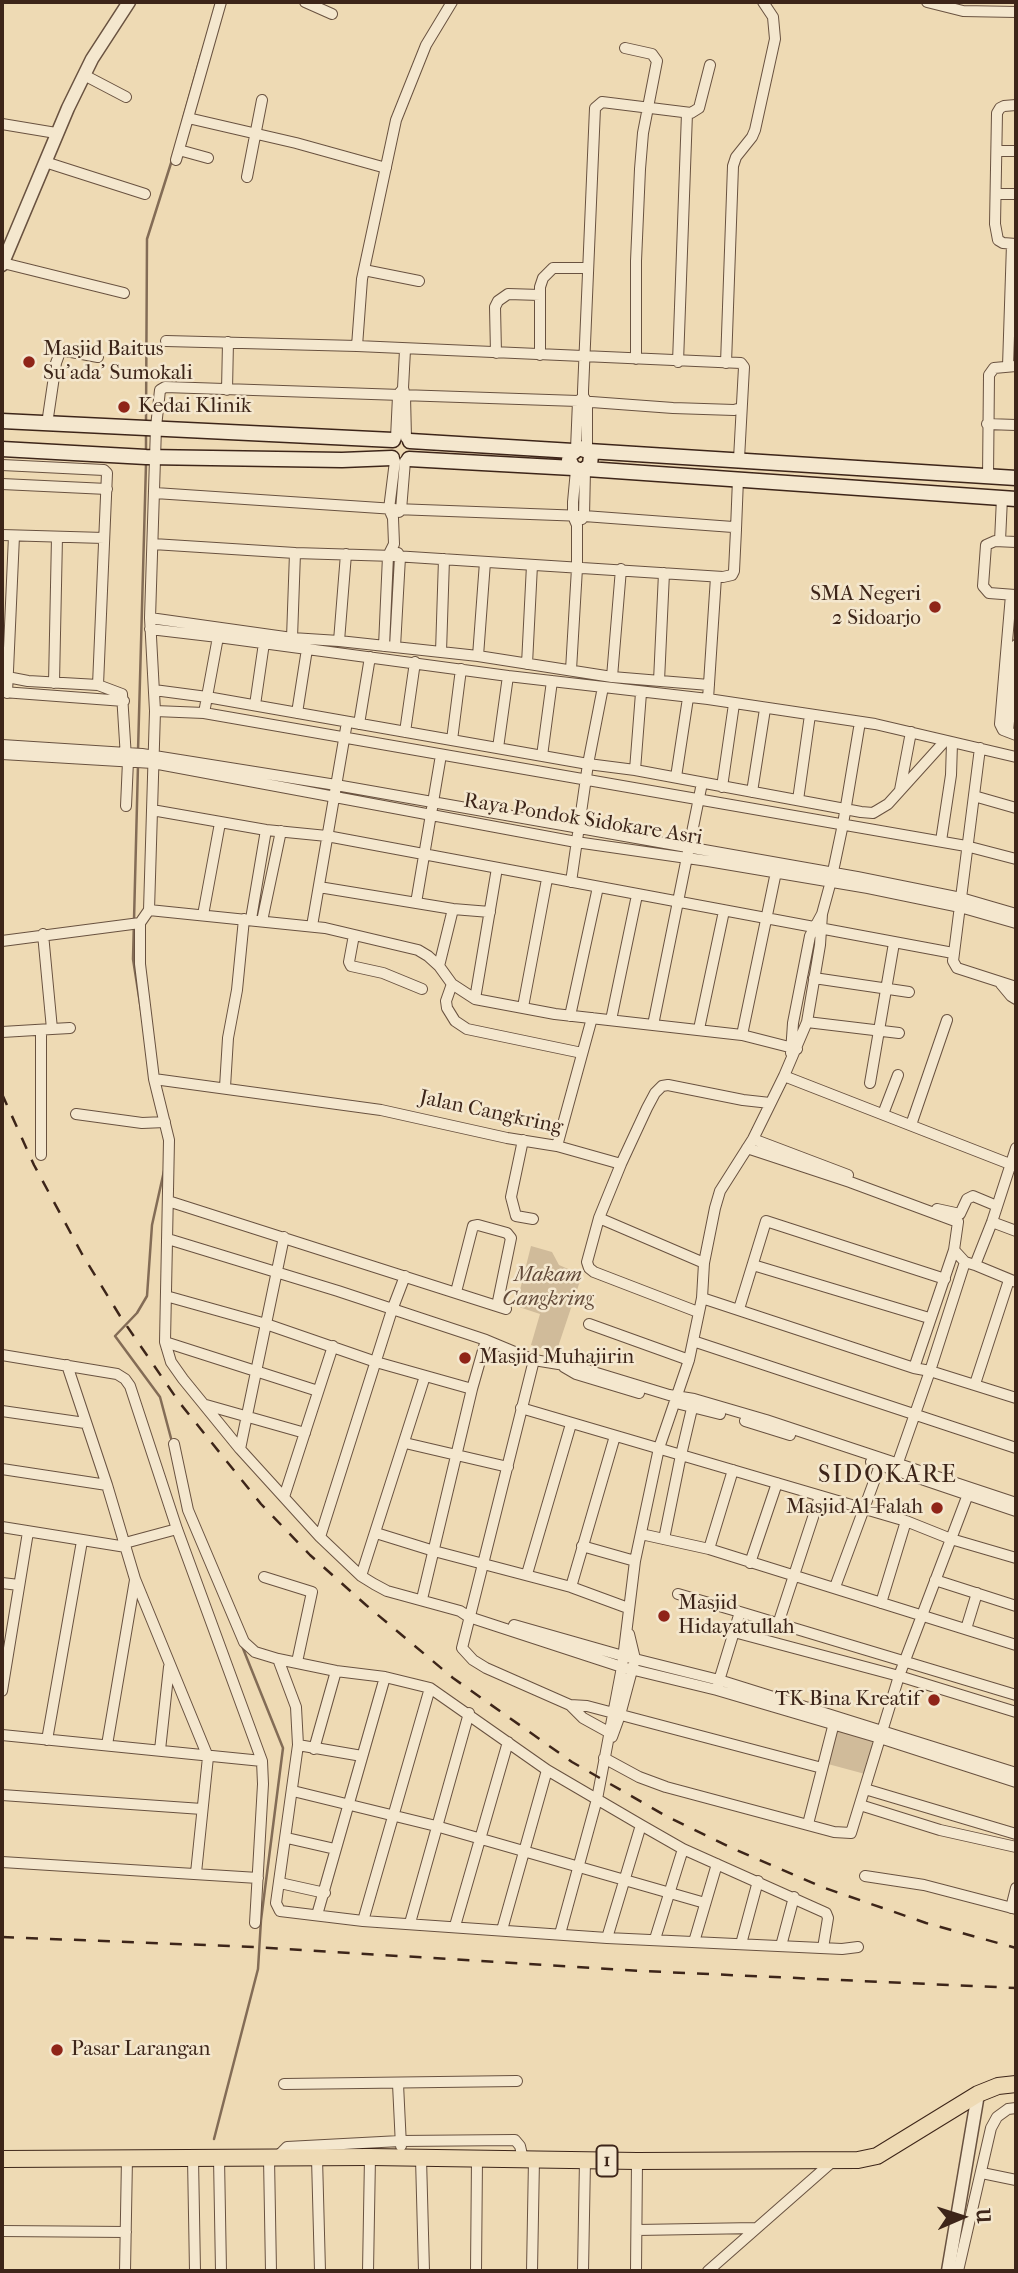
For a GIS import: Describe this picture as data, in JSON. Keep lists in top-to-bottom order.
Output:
{
  "streets": {
    "highway": ["1"],
    "street": ["Raya Pondok Sidokare Asri", "Jalan Cangkring"]
  },
  "districts": ["SIDOKARE"],
  "parks": ["Makam Cangkring"],
  "places": [
    "Masjid Baitus Su'ada' Sumokali",
    "Kedai Klinik",
    "SMA Negeri 2 Sidoarjo",
    "Masjid Muhajirin",
    "Masjid Al-Falah",
    "Masjid Hidayatullah",
    "TK Bina Kreatif",
    "Pasar Larangan"
  ],
  "north": "right"
}
